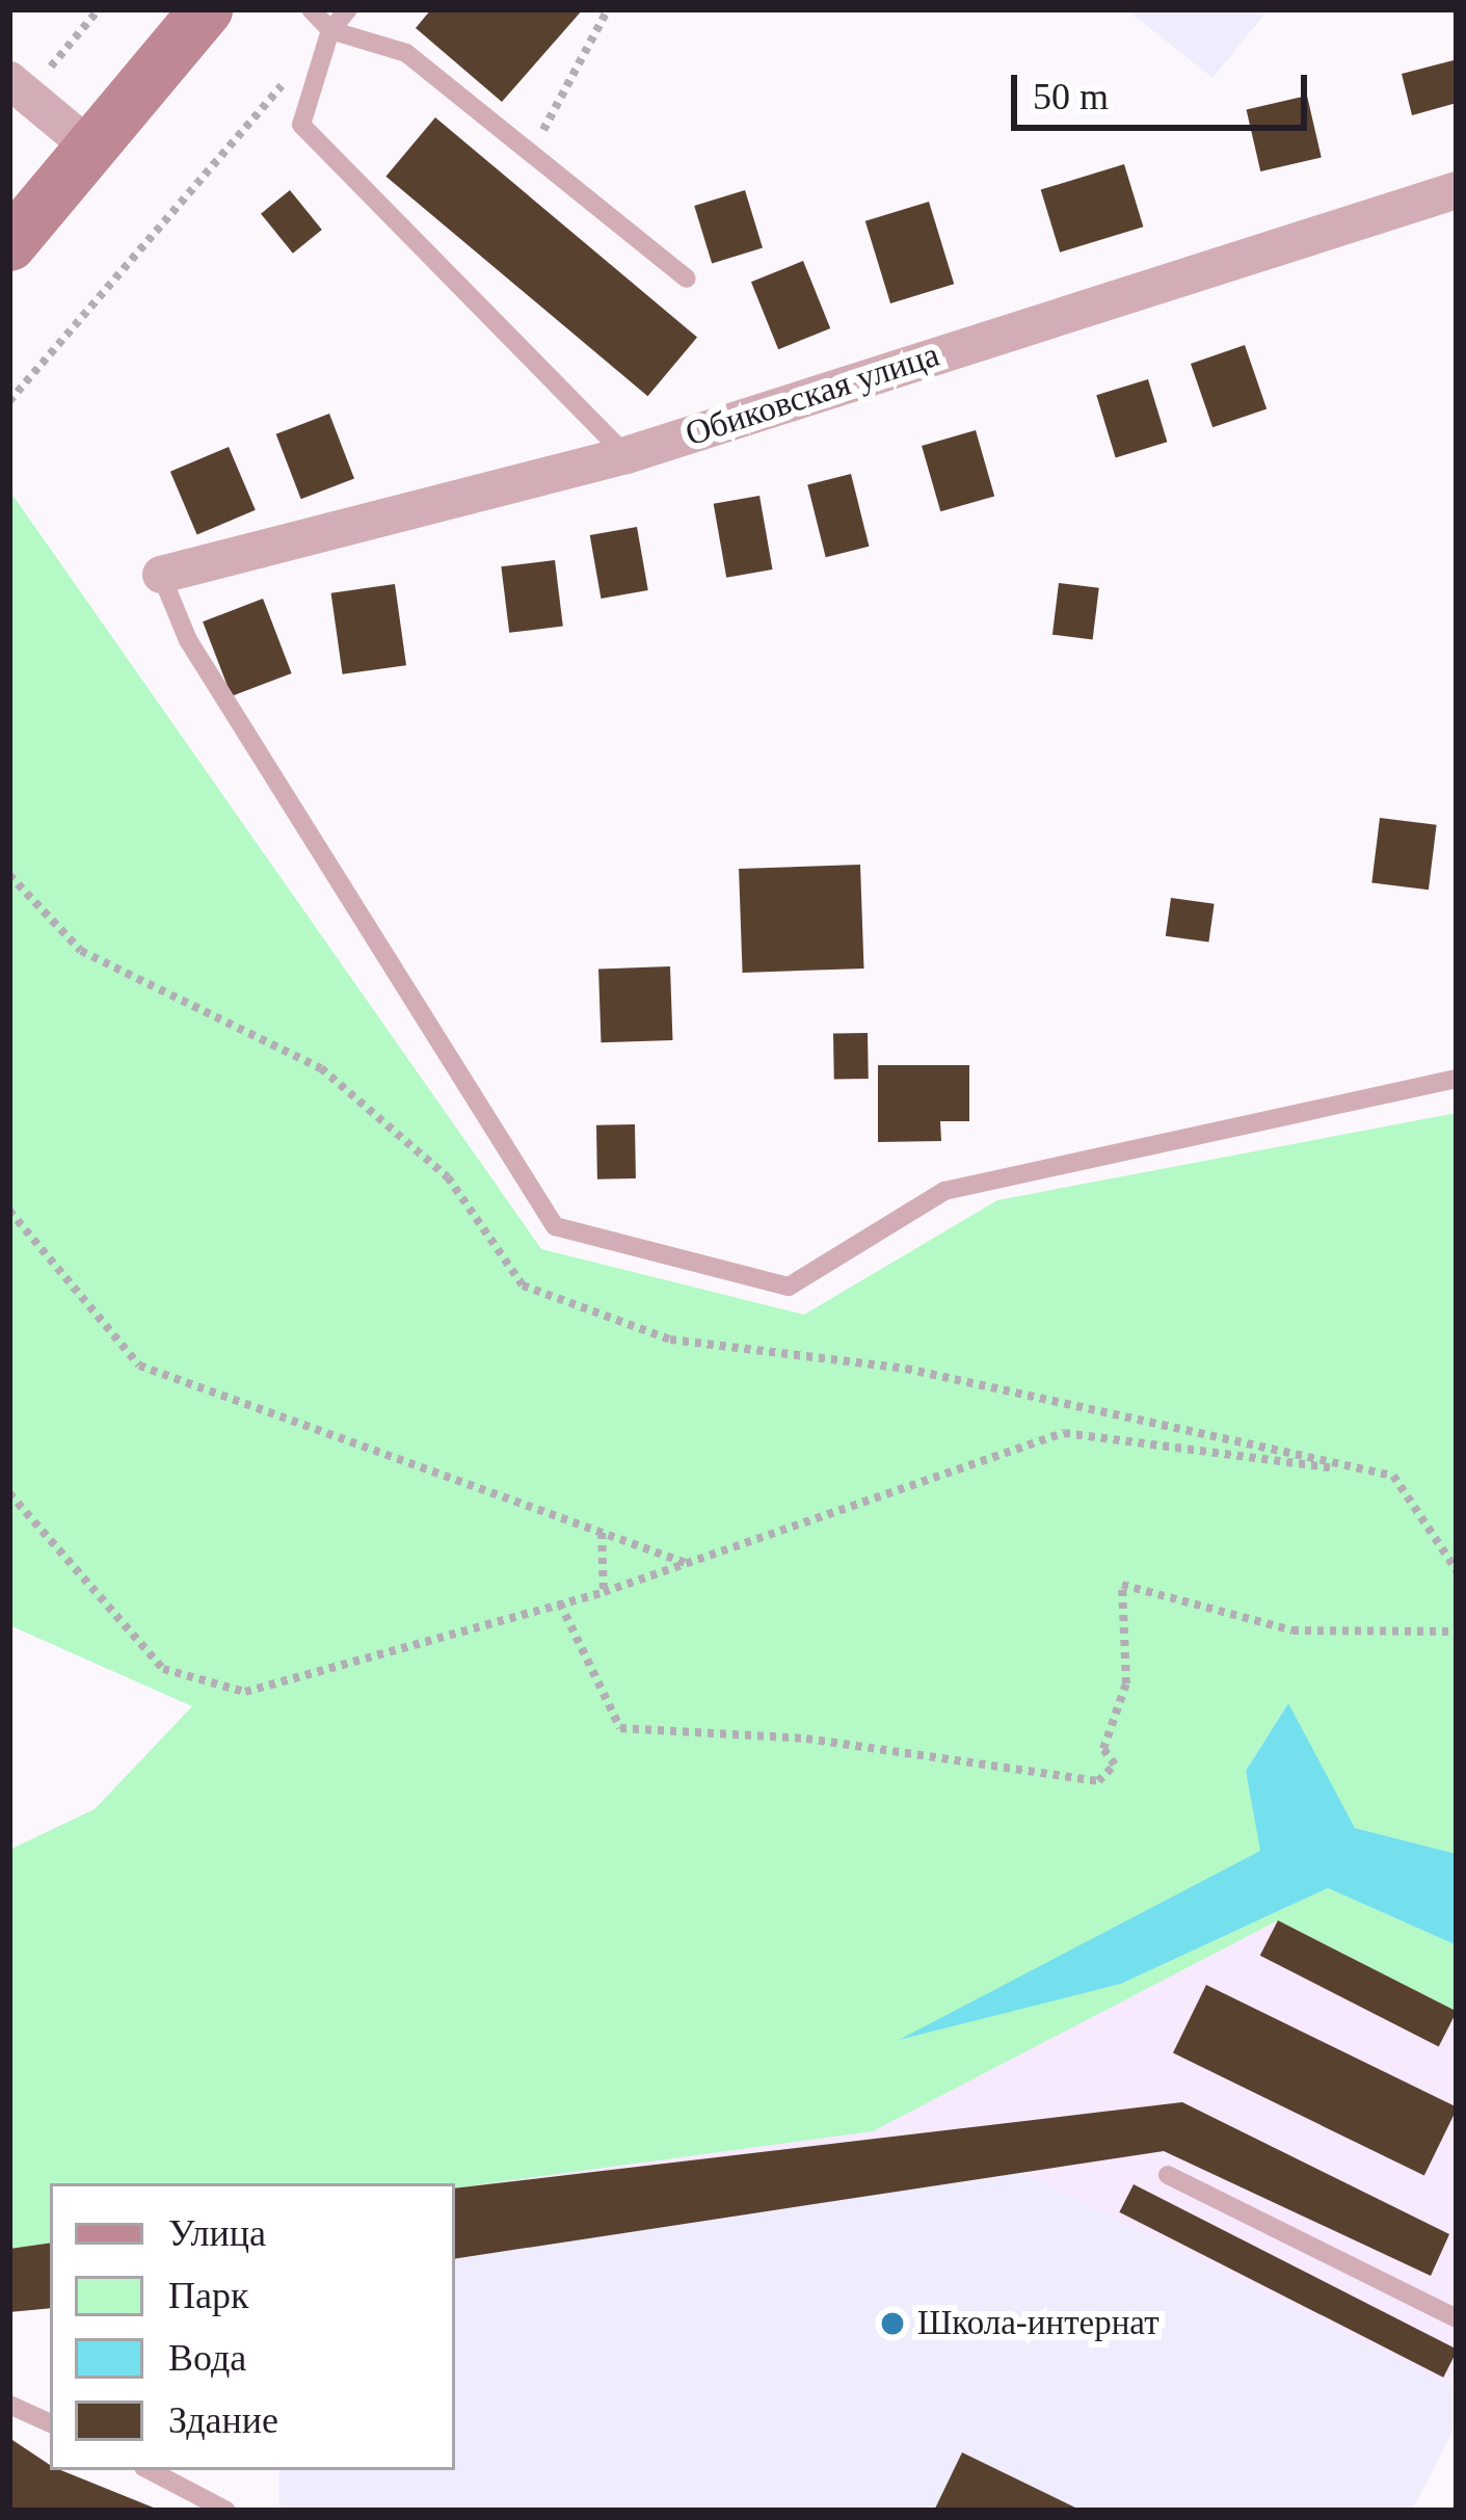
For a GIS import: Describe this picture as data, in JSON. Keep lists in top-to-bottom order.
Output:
{
  "streets": {
    "street": ["Обиковская улица"]
  },
  "places": ["Школа-интернат"],
  "legend": [
    "Улица",
    "Парк",
    "Вода",
    "Здание"
  ],
  "scale_bar": "50 m"
}
